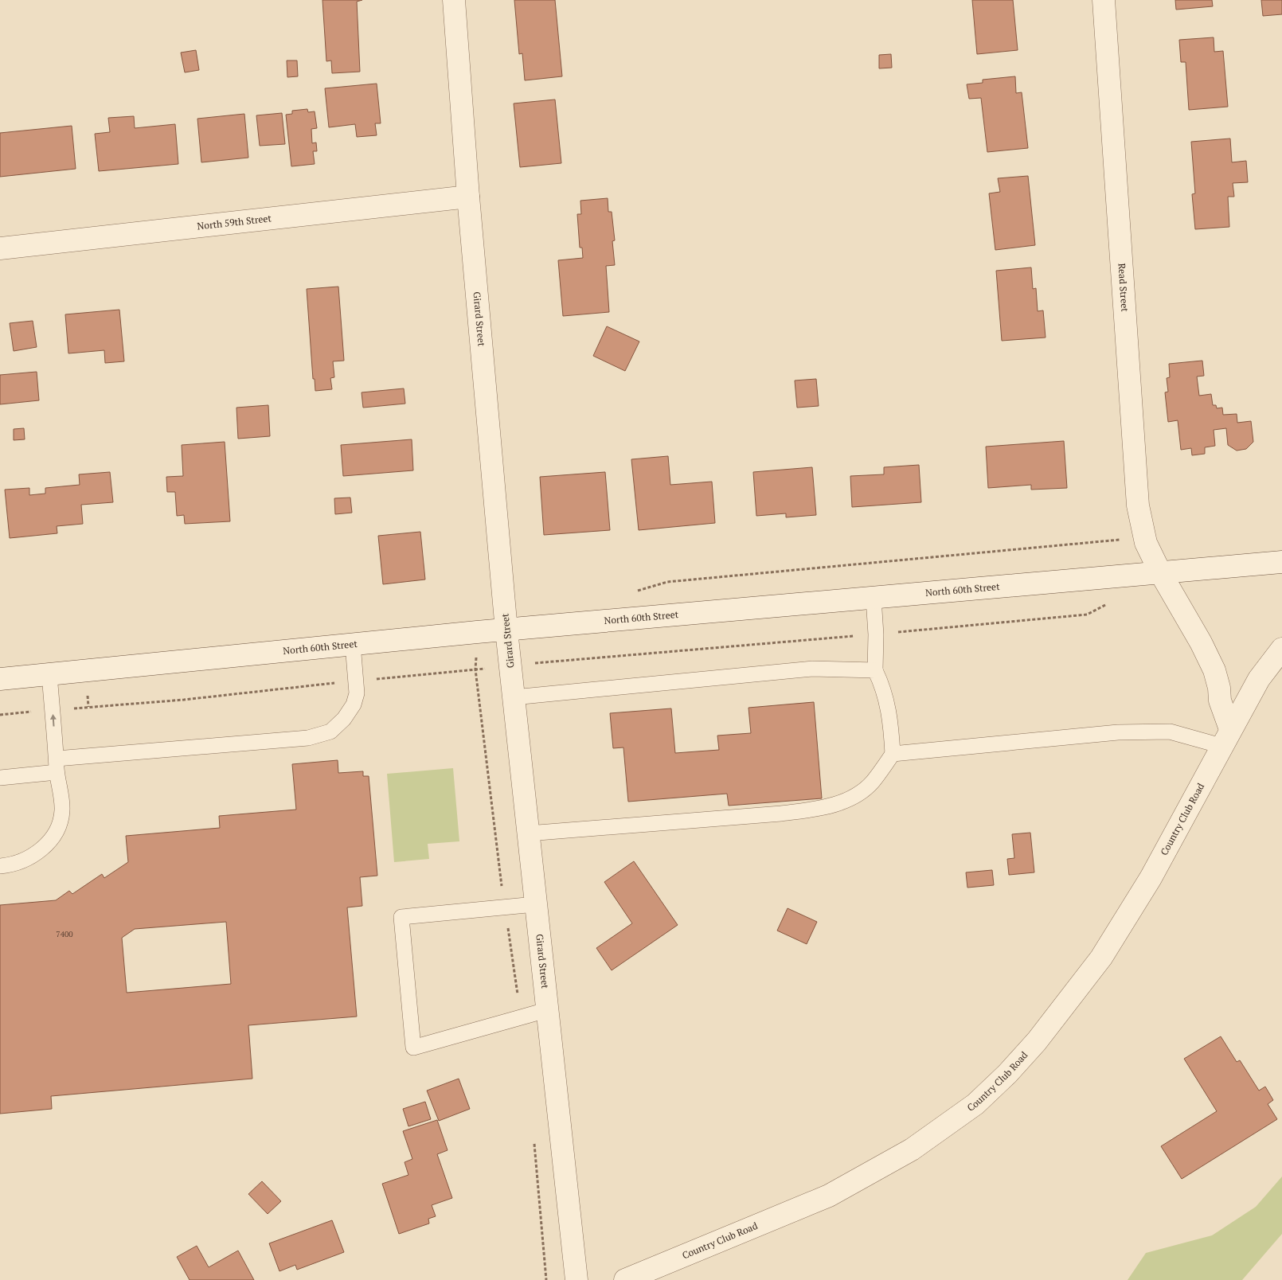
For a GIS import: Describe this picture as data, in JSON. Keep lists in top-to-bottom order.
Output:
{
  "streets": {
    "street": [
      "North 59th Street",
      "Read Street",
      "Girard Street",
      "North 60th Street",
      "Country Club Road"
    ]
  },
  "crossings": [
    ["North 59th Street", "Girard Street"],
    ["Read Street", "North 60th Street"],
    ["Girard Street", "North 60th Street"]
  ],
  "house_numbers": ["7400"]
}
